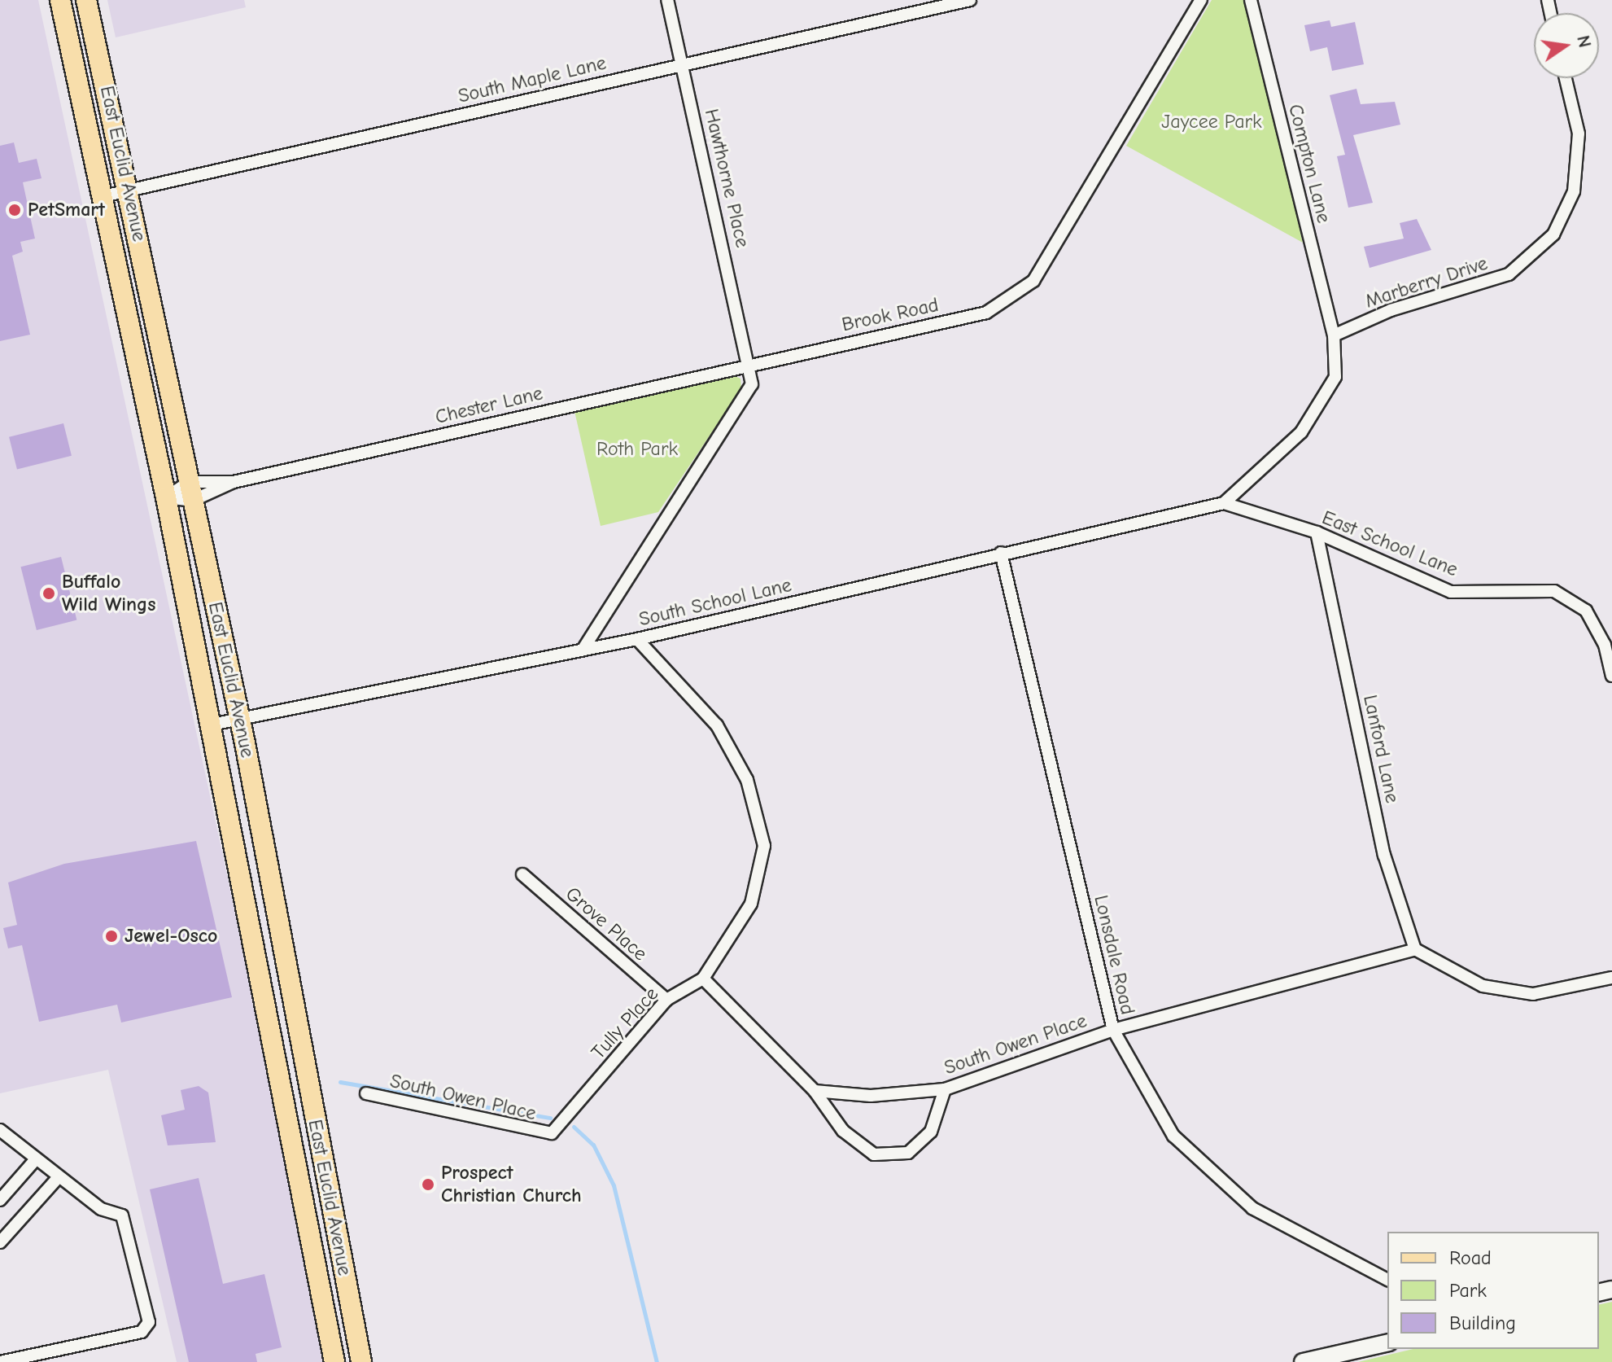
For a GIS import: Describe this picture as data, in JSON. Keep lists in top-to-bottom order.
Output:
{
  "streets": {
    "main road": ["East Euclid Avenue"],
    "street": [
      "South Maple Lane",
      "Compton Lane",
      "Hawthorne Place",
      "Marberry Drive",
      "Brook Road",
      "Chester Lane",
      "East School Lane",
      "South School Lane",
      "Lanford Lane",
      "Grove Place",
      "Lonsdale Road",
      "Tully Place",
      "South Owen Place"
    ]
  },
  "crossings": [
    ["South Maple Lane", "East Euclid Avenue"],
    ["South Maple Lane", "Hawthorne Place"],
    ["East Euclid Avenue", "Chester Lane"],
    ["East Euclid Avenue", "South School Lane"],
    ["Compton Lane", "Marberry Drive"],
    ["Hawthorne Place", "Brook Road"],
    ["Hawthorne Place", "Chester Lane"],
    ["Brook Road", "Chester Lane"],
    ["East School Lane", "South School Lane"],
    ["East School Lane", "Lanford Lane"],
    ["South School Lane", "Lonsdale Road"],
    ["South School Lane", "Tully Place"],
    ["Lanford Lane", "South Owen Place"],
    ["Grove Place", "Tully Place"],
    ["Lonsdale Road", "South Owen Place"],
    ["Tully Place", "South Owen Place"]
  ],
  "parks": ["Jaycee Park", "Roth Park"],
  "places": [
    "PetSmart",
    "Buffalo Wild Wings",
    "Jewel-Osco",
    "Prospect Christian Church"
  ],
  "legend": ["Road", "Park", "Building"],
  "north": "right"
}
